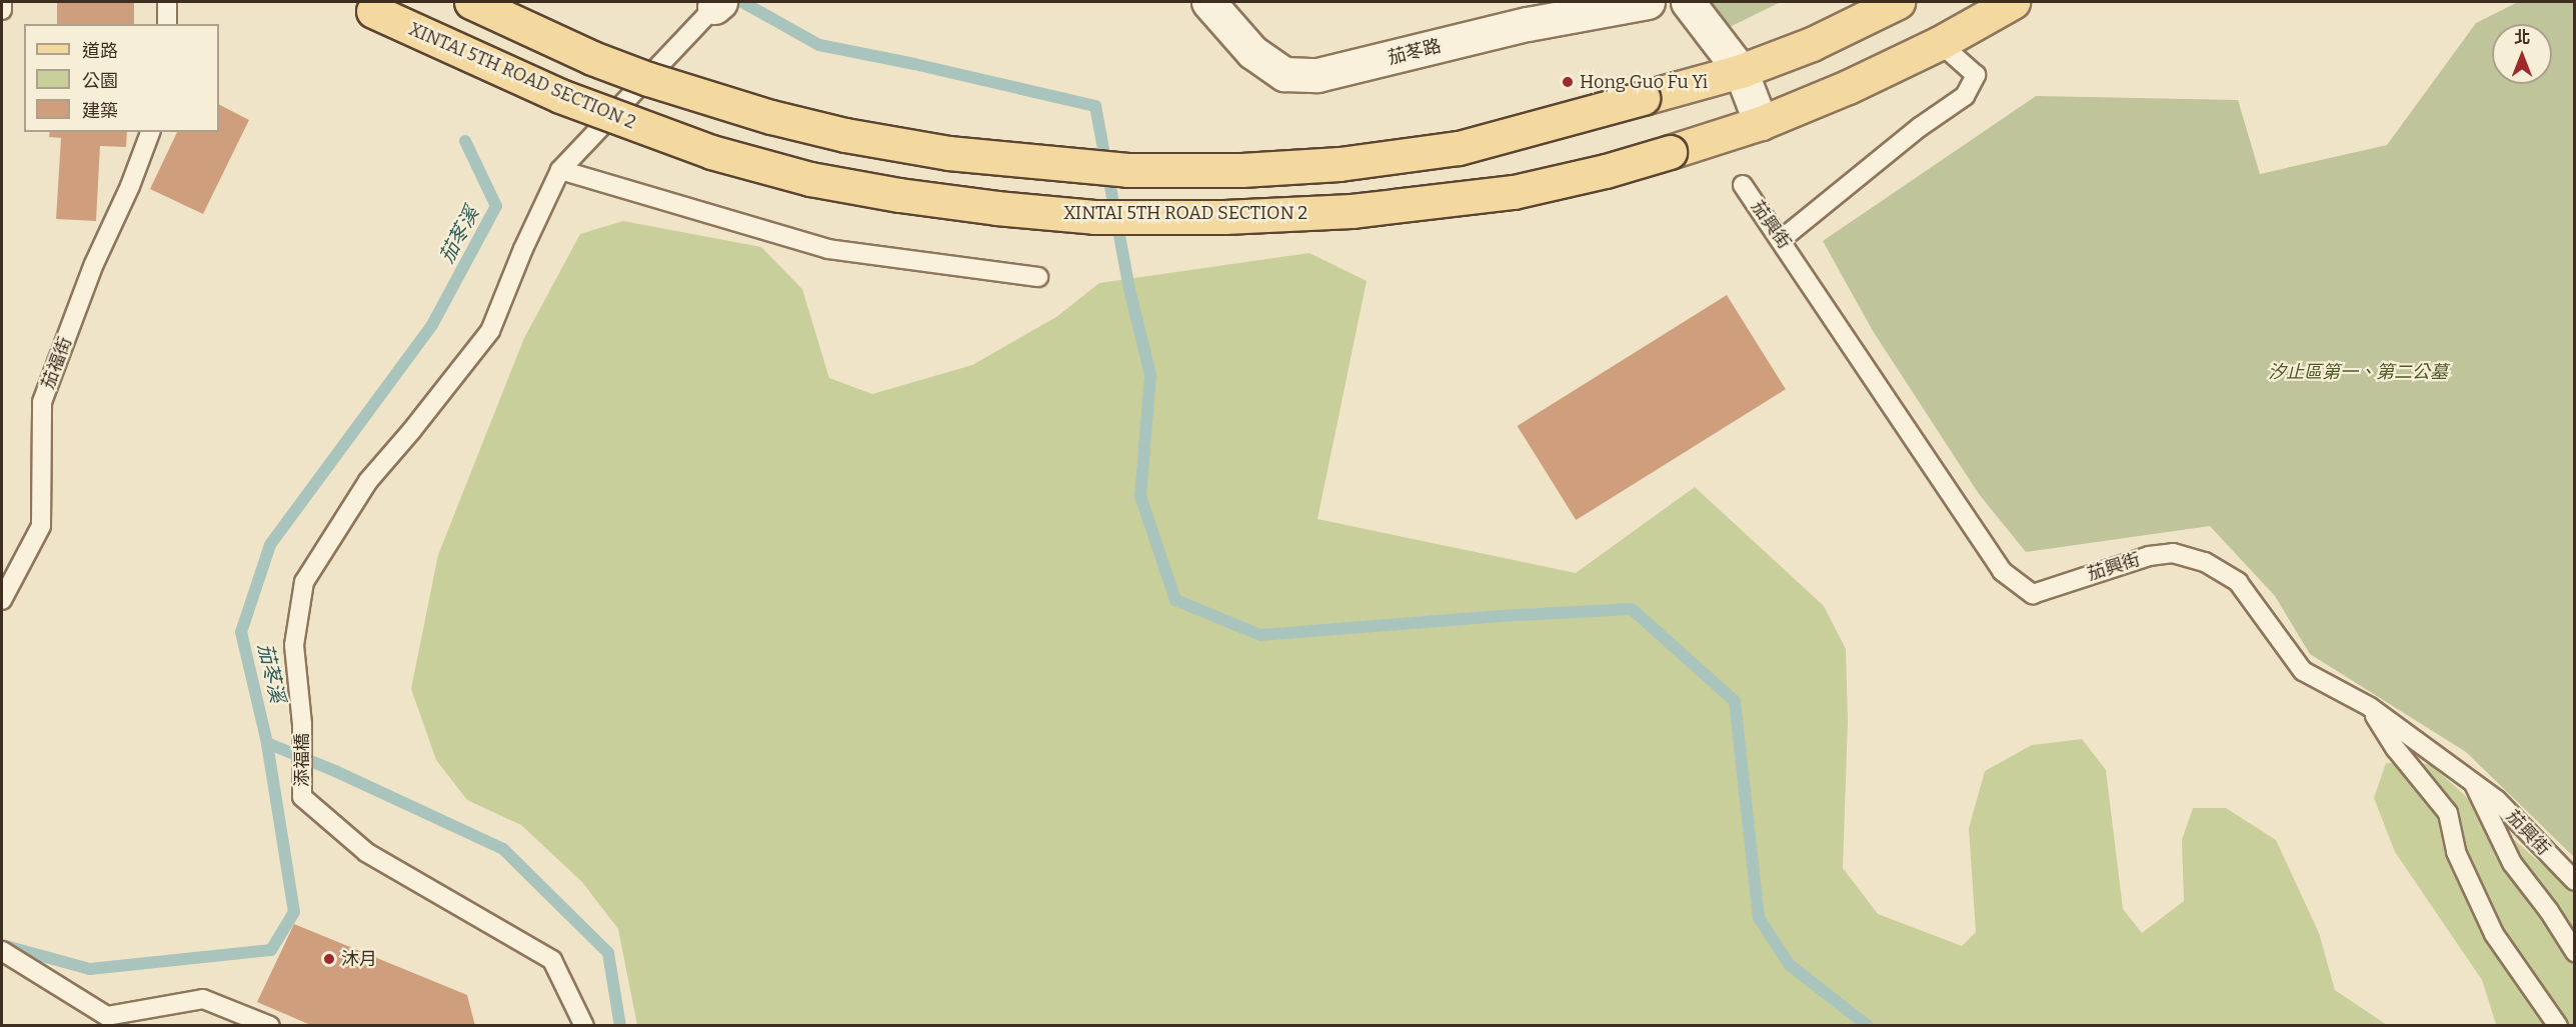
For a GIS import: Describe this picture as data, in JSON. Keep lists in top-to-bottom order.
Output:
{
  "streets": {
    "main road": ["XINTAI 5TH ROAD SECTION 2"],
    "street": ["茄苳路"],
    "lane": ["茄興街", "茄福街", "添福橋"]
  },
  "water": ["茄苳溪"],
  "parks": ["汐止區第一、第二公墓"],
  "places": ["Hong Guo Fu Yi", "沐月"],
  "legend": ["道路", "公園", "建築"],
  "north": "top"
}
